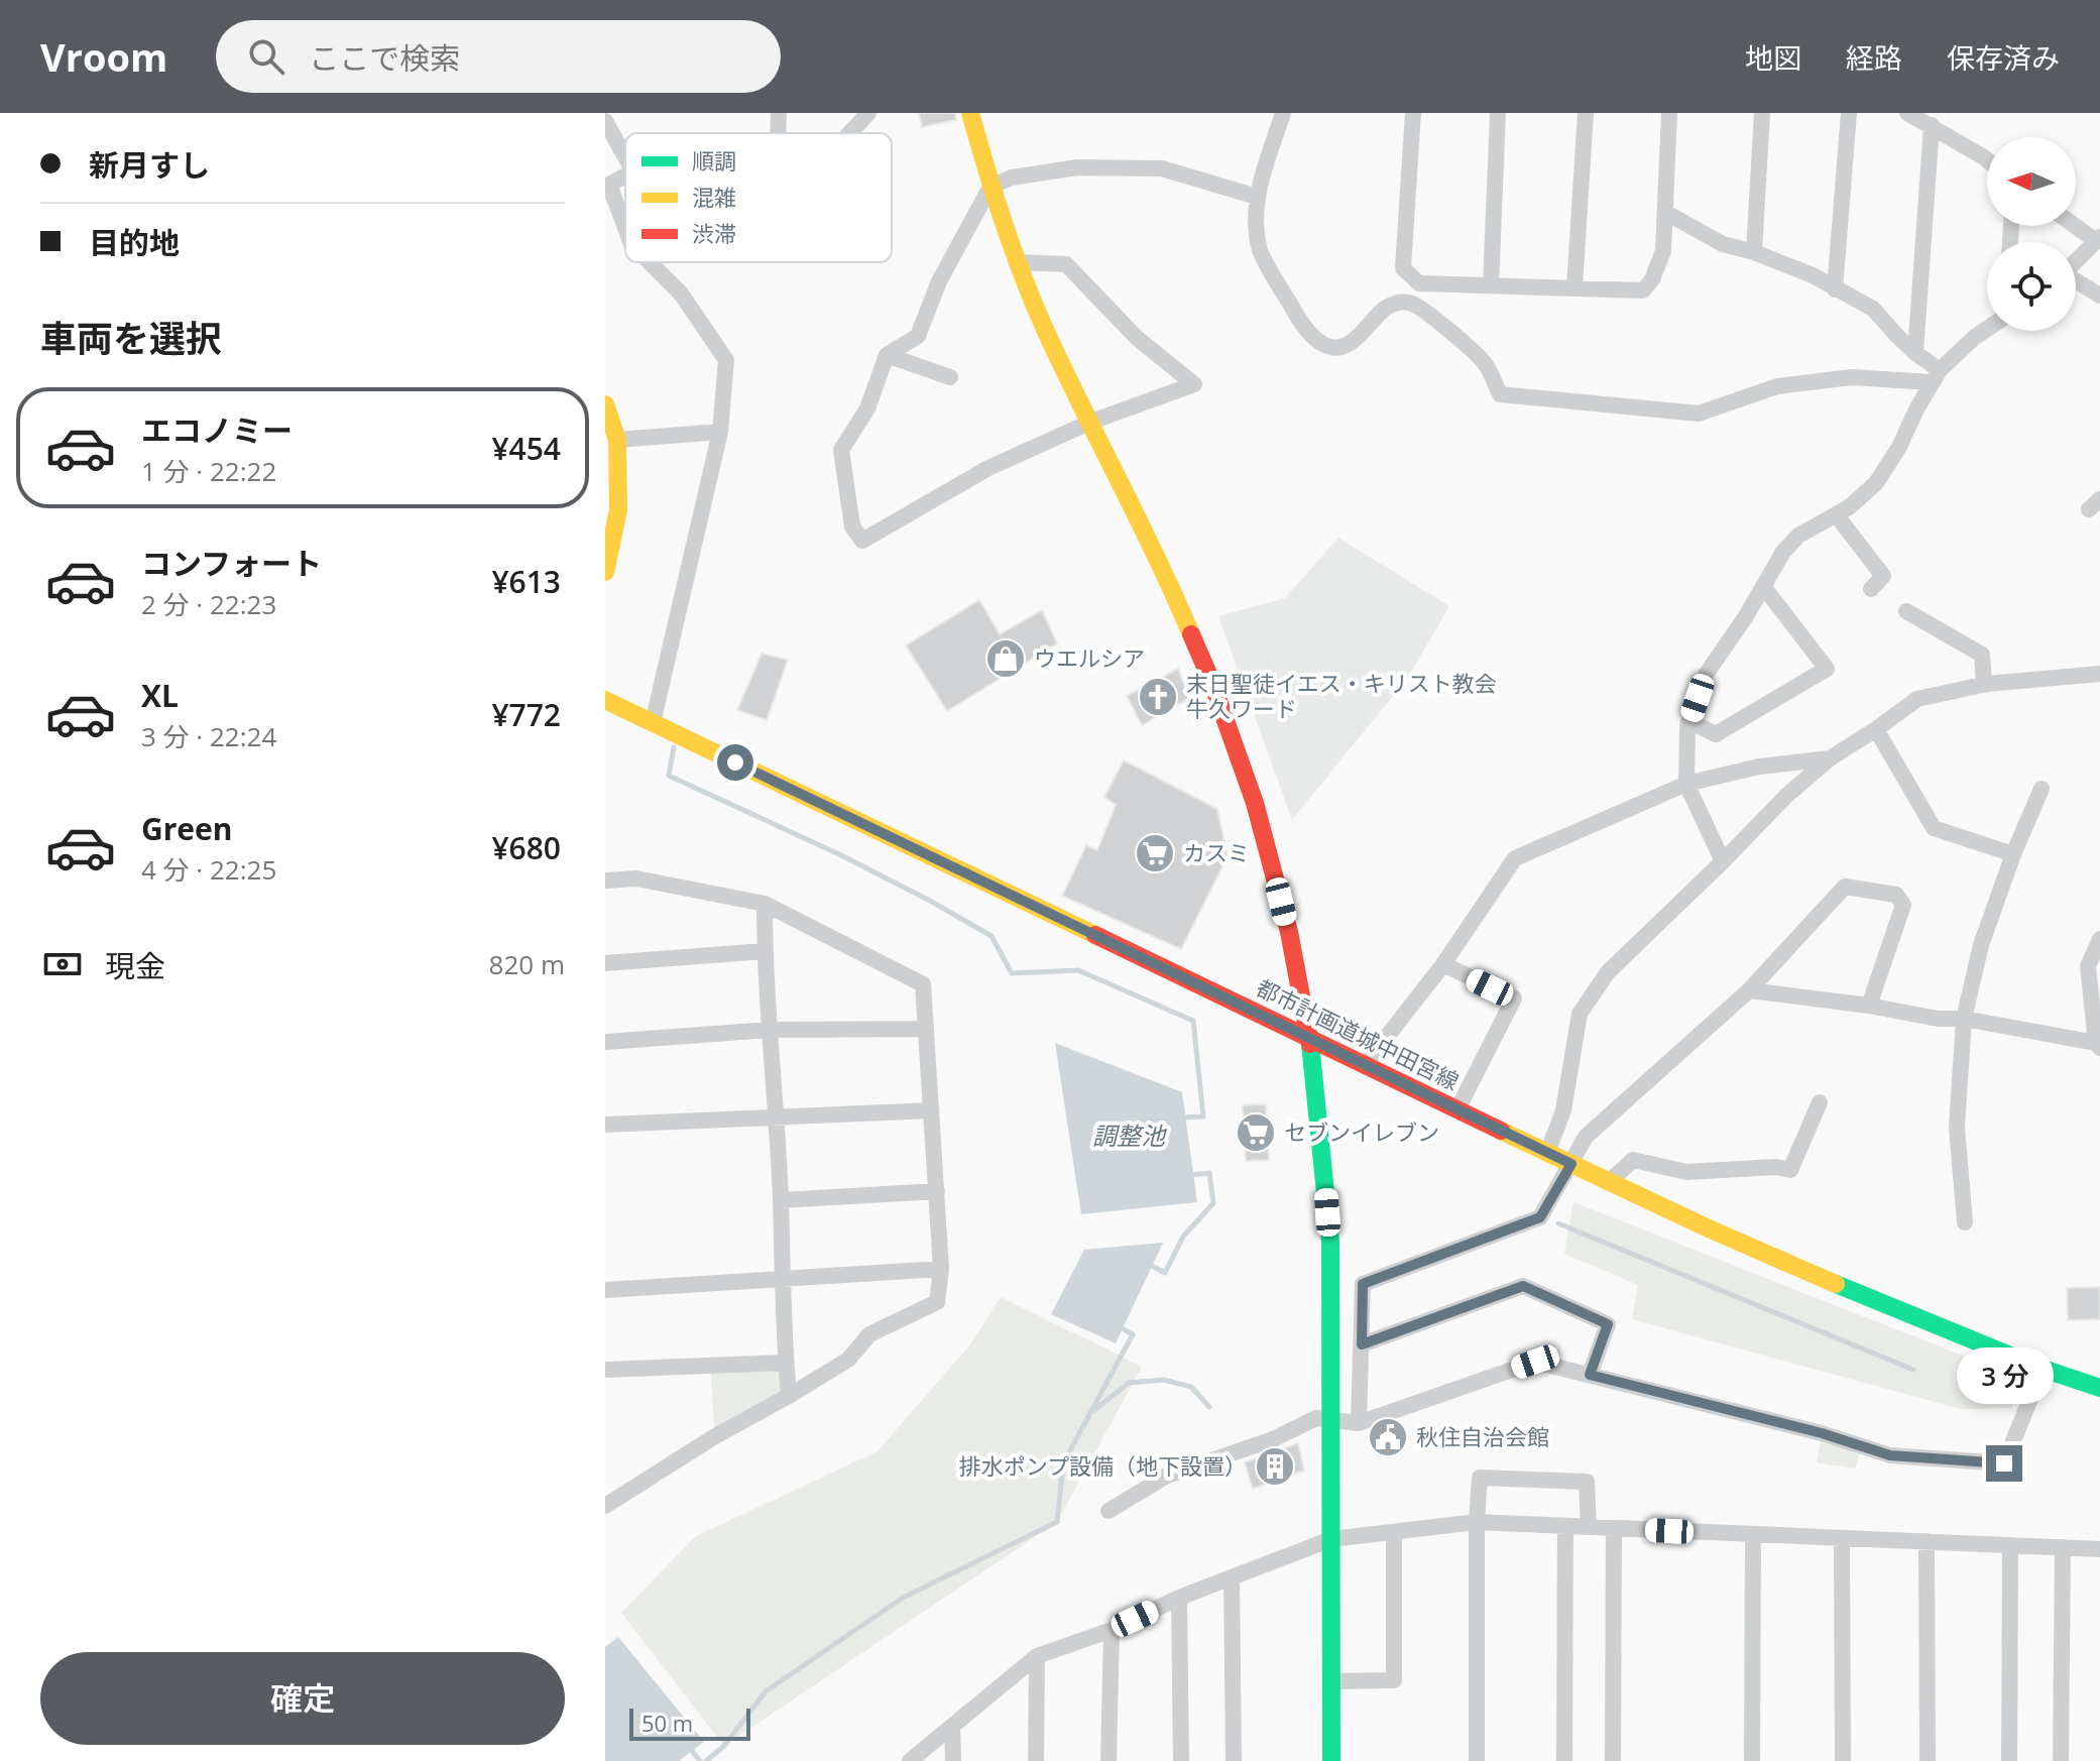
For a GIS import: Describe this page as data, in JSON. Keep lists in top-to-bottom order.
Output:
{
  "streets": {
    "street": ["都市計画道城中田宮線"]
  },
  "water": ["調整池"],
  "places": {
    "shop": ["ウエルシア"],
    "church": ["末日聖徒イエス・キリスト教会 牛久ワード"],
    "supermarket": ["カスミ", "セブンイレブン"],
    "public building": ["秋住自治会館"],
    "building": ["排水ポンプ設備（地下設置）"]
  },
  "legend": ["順調", "混雑", "渋滞"],
  "scale_bar": "50 m",
  "north": "left",
  "page": {
    "header": "Vroom",
    "search": "ここで検索",
    "nav": ["地図", "経路", "保存済み"],
    "banner": ["新月すし", "目的地"],
    "heading": "車両を選択",
    "list": [
      {
        "name": "エコノミー",
        "note": "1 分 · 22:22",
        "value": "¥454"
      },
      {
        "name": "コンフォート",
        "note": "2 分 · 22:23",
        "value": "¥613"
      },
      {
        "name": "XL",
        "note": "3 分 · 22:24",
        "value": "¥772"
      },
      {
        "name": "Green",
        "note": "4 分 · 22:25",
        "value": "¥680"
      }
    ],
    "pay": ["現金", "820 m"],
    "bubble": "3 分",
    "buttons": "確定",
    "scale": "50 m"
  }
}
